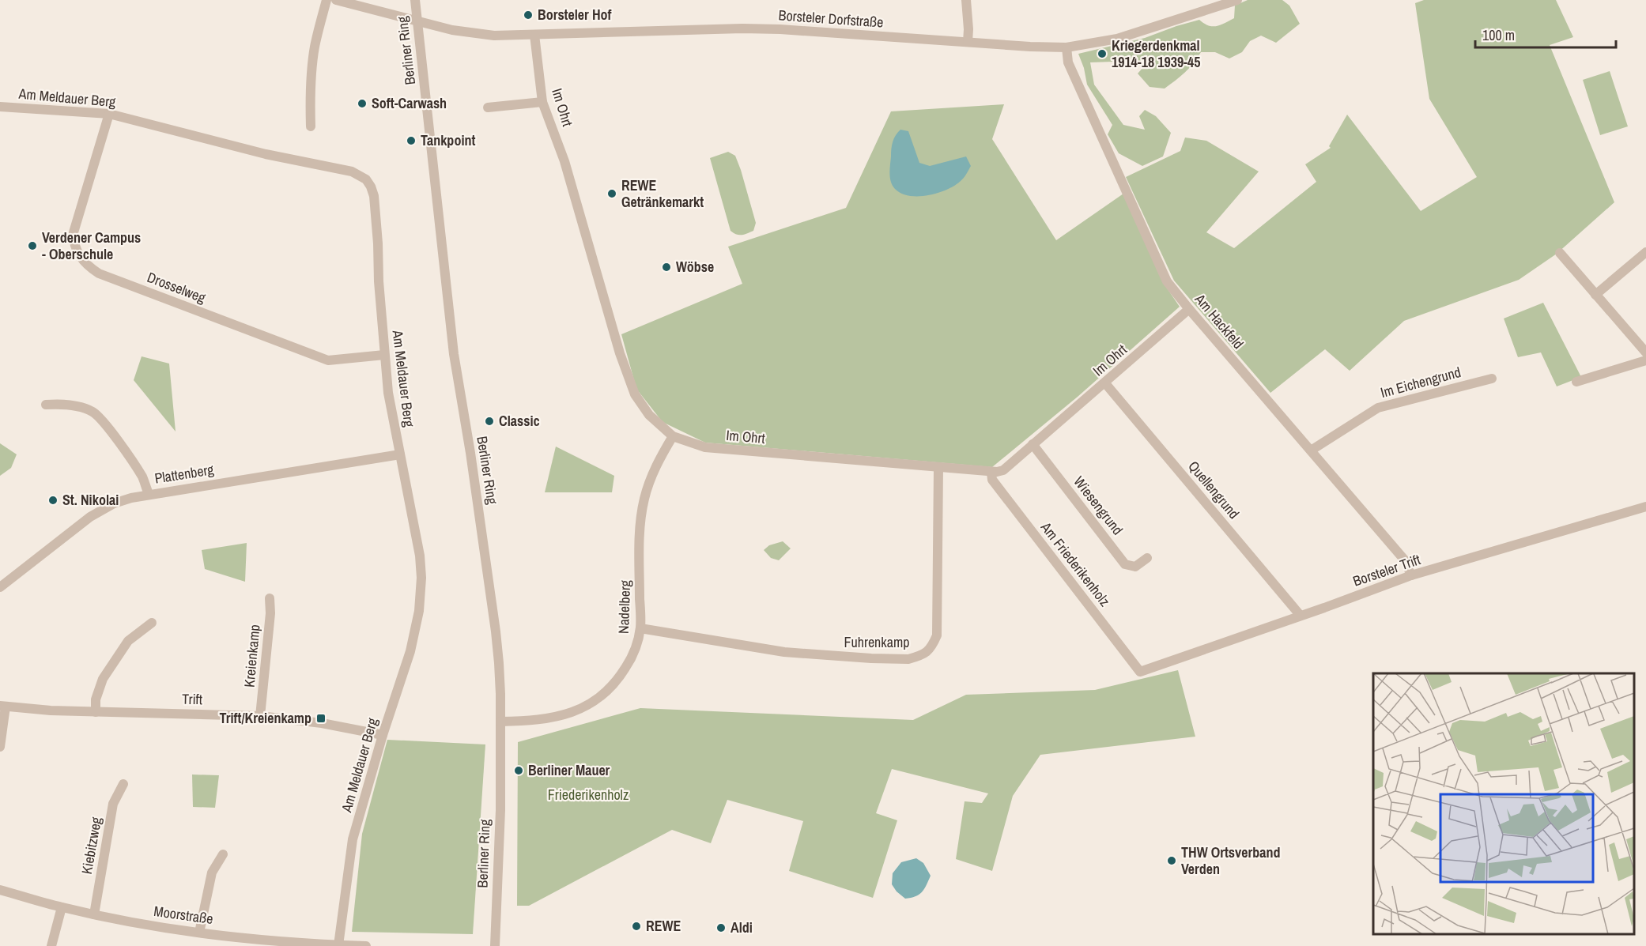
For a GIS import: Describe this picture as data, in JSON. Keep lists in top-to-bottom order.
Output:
{
  "streets": {
    "street": [
      "Borsteler Dorfstraße",
      "Berliner Ring",
      "Am Meldauer Berg",
      "Im Ohrt",
      "Drosselweg",
      "Am Hackfeld",
      "Im Eichengrund",
      "Plattenberg",
      "Quellengrund",
      "Wiesengrund",
      "Am Friederikenholz",
      "Borsteler Trift",
      "Nadelberg",
      "Fuhrenkamp",
      "Kreienkamp",
      "Trift",
      "Kiebitzweg",
      "Moorstraße"
    ]
  },
  "crossings": [
    ["Borsteler Dorfstraße", "Berliner Ring"],
    ["Borsteler Dorfstraße", "Im Ohrt"],
    ["Borsteler Dorfstraße", "Am Hackfeld"],
    ["Berliner Ring", "Nadelberg"],
    ["Am Meldauer Berg", "Drosselweg"],
    ["Am Meldauer Berg", "Plattenberg"],
    ["Am Meldauer Berg", "Trift"],
    ["Am Meldauer Berg", "Moorstraße"],
    ["Im Ohrt", "Am Hackfeld"],
    ["Im Ohrt", "Quellengrund"],
    ["Im Ohrt", "Wiesengrund"],
    ["Im Ohrt", "Am Friederikenholz"],
    ["Im Ohrt", "Nadelberg"],
    ["Im Ohrt", "Fuhrenkamp"],
    ["Am Hackfeld", "Im Eichengrund"],
    ["Am Hackfeld", "Borsteler Trift"],
    ["Quellengrund", "Borsteler Trift"],
    ["Am Friederikenholz", "Borsteler Trift"],
    ["Nadelberg", "Fuhrenkamp"],
    ["Kreienkamp", "Trift"],
    ["Kiebitzweg", "Moorstraße"]
  ],
  "parks": ["Friederikenholz"],
  "places": {
    "other": [
      "Borsteler Hof",
      "Kriegerdenkmal 1914-18 1939-45",
      "Soft-Carwash",
      "Tankpoint",
      "REWE Getränkemarkt",
      "Verdener Campus - Oberschule",
      "Wöbse",
      "Classic",
      "St. Nikolai",
      "Berliner Mauer",
      "THW Ortsverband Verden",
      "REWE",
      "Aldi"
    ],
    "transit": ["Trift/Kreienkamp"]
  },
  "scale_bar": "100 m"
}
